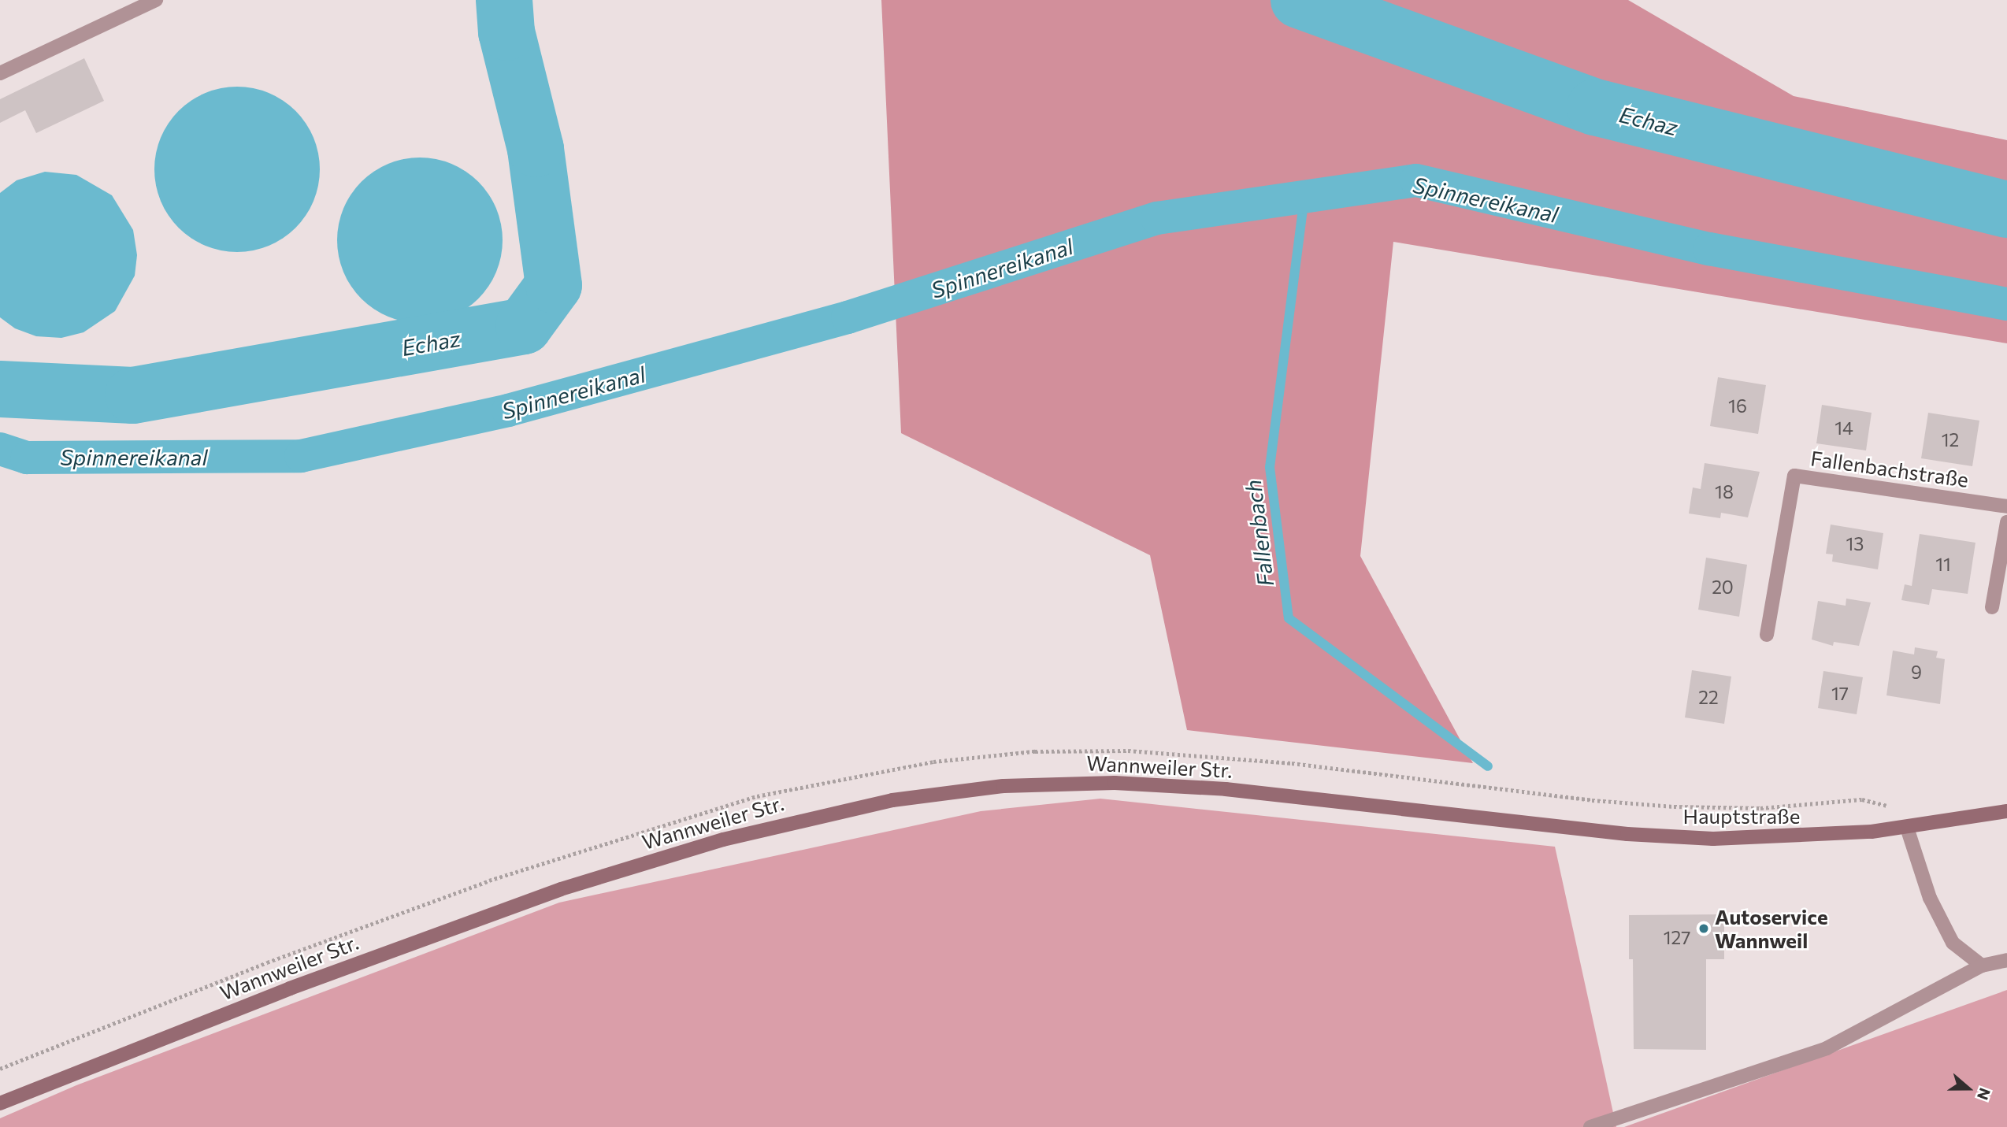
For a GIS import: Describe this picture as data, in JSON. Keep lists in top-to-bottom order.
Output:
{
  "streets": {
    "main road": ["Wannweiler Str.", "Hauptstraße"],
    "street": ["Fallenbachstraße"]
  },
  "crossings": [
    ["Wannweiler Str.", "Hauptstraße"]
  ],
  "water": ["Echaz", "Spinnereikanal", "Fallenbach"],
  "places": ["Autoservice Wannweil"],
  "house_numbers": [
    "16",
    "14",
    "12",
    "18",
    "13",
    "11",
    "20",
    "9",
    "17",
    "22",
    "127"
  ],
  "north": "right"
}
